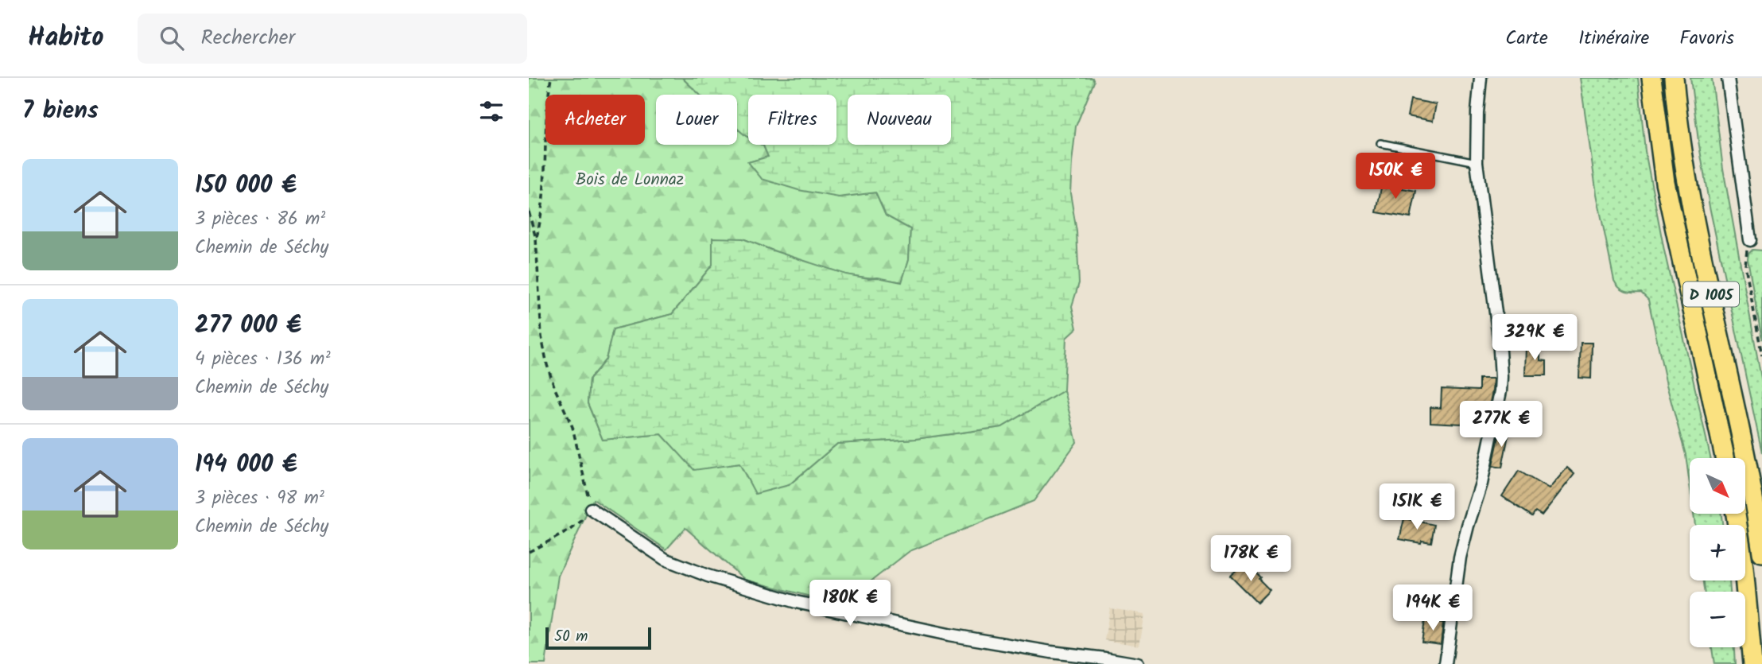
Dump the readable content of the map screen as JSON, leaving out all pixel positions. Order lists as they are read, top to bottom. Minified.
{"streets":{"highway":["D 1005"]},"parks":["Bois de Lonnaz"],"scale_bar":"50 m","north":"bottom right","page":{"header":"Habito","search":"Rechercher","nav":["Carte","Itinéraire","Favoris"],"heading":"7 biens","chip":["Acheter","Louer","Filtres","Nouveau"],"list":[{"name":"150 000 €","note":"3 pièces · 86 m² · Chemin de Séchy"},{"name":"277 000 €","note":"4 pièces · 136 m² · Chemin de Séchy"},{"name":"194 000 €","note":"3 pièces · 98 m² · Chemin de Séchy"}],"price":["150K €","329K €","277K €","151K €","178K €","180K €","194K €"],"map_buttons":["+","−"],"scale":"50 m"}}
